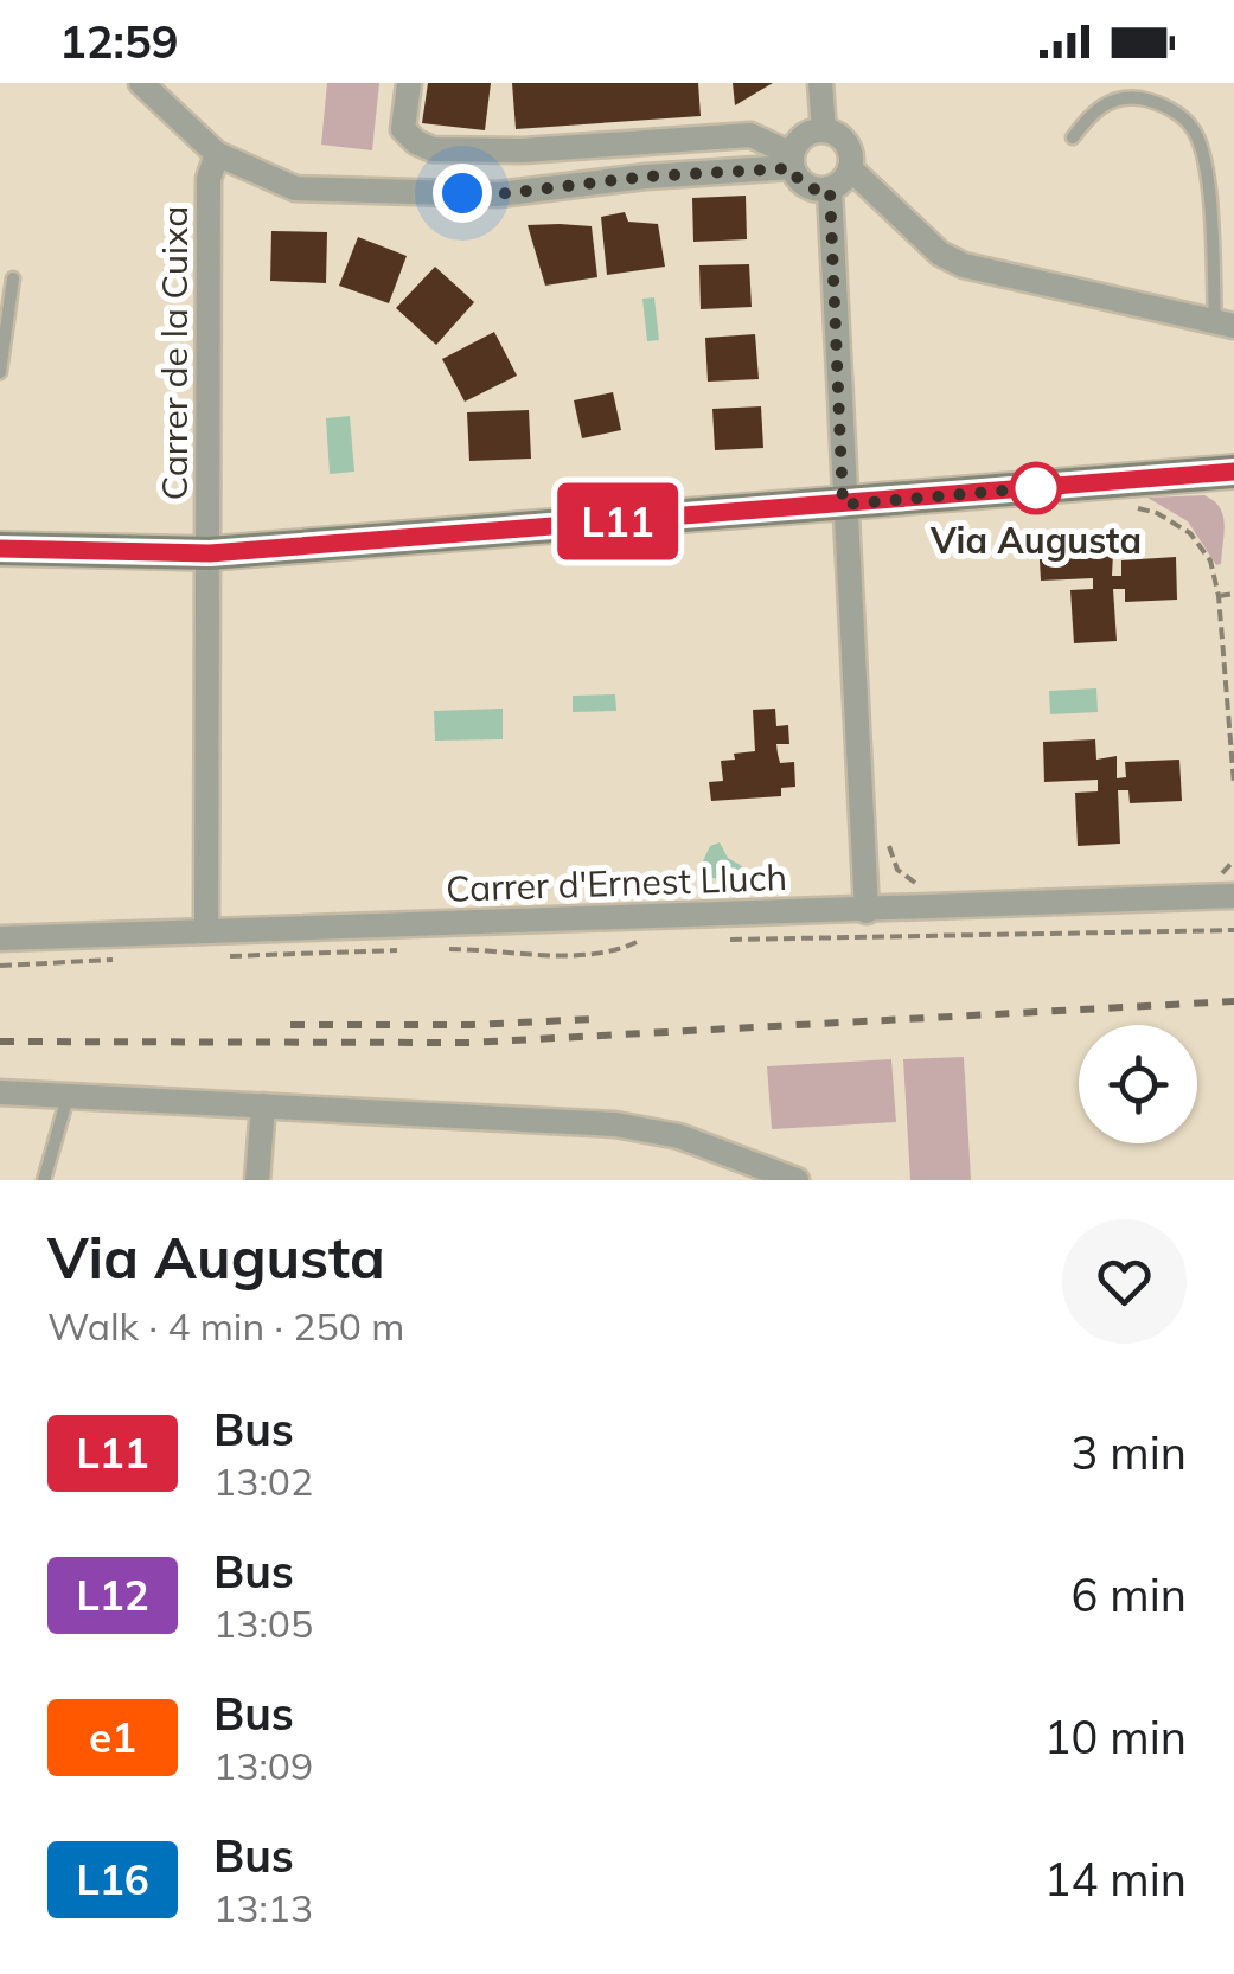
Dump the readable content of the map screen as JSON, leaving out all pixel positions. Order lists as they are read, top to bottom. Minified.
{"streets":{"street":["Carrer de la Cuixa","Carrer d'Ernest Lluch"]},"crossings":[["Carrer de la Cuixa","Carrer d'Ernest Lluch"]],"places":["Via Augusta"],"lines":["bus line L11"],"page":{"status":"12:59","on_map":"L11","heading":["Via Augusta","Walk · 4 min · 250 m"],"list":[{"mark":"L11","name":"Bus","note":"13:02","value":"3 min"},{"mark":"L12","name":"Bus","note":"13:05","value":"6 min"},{"mark":"e1","name":"Bus","note":"13:09","value":"10 min"},{"mark":"L16","name":"Bus","note":"13:13","value":"14 min"}]}}
